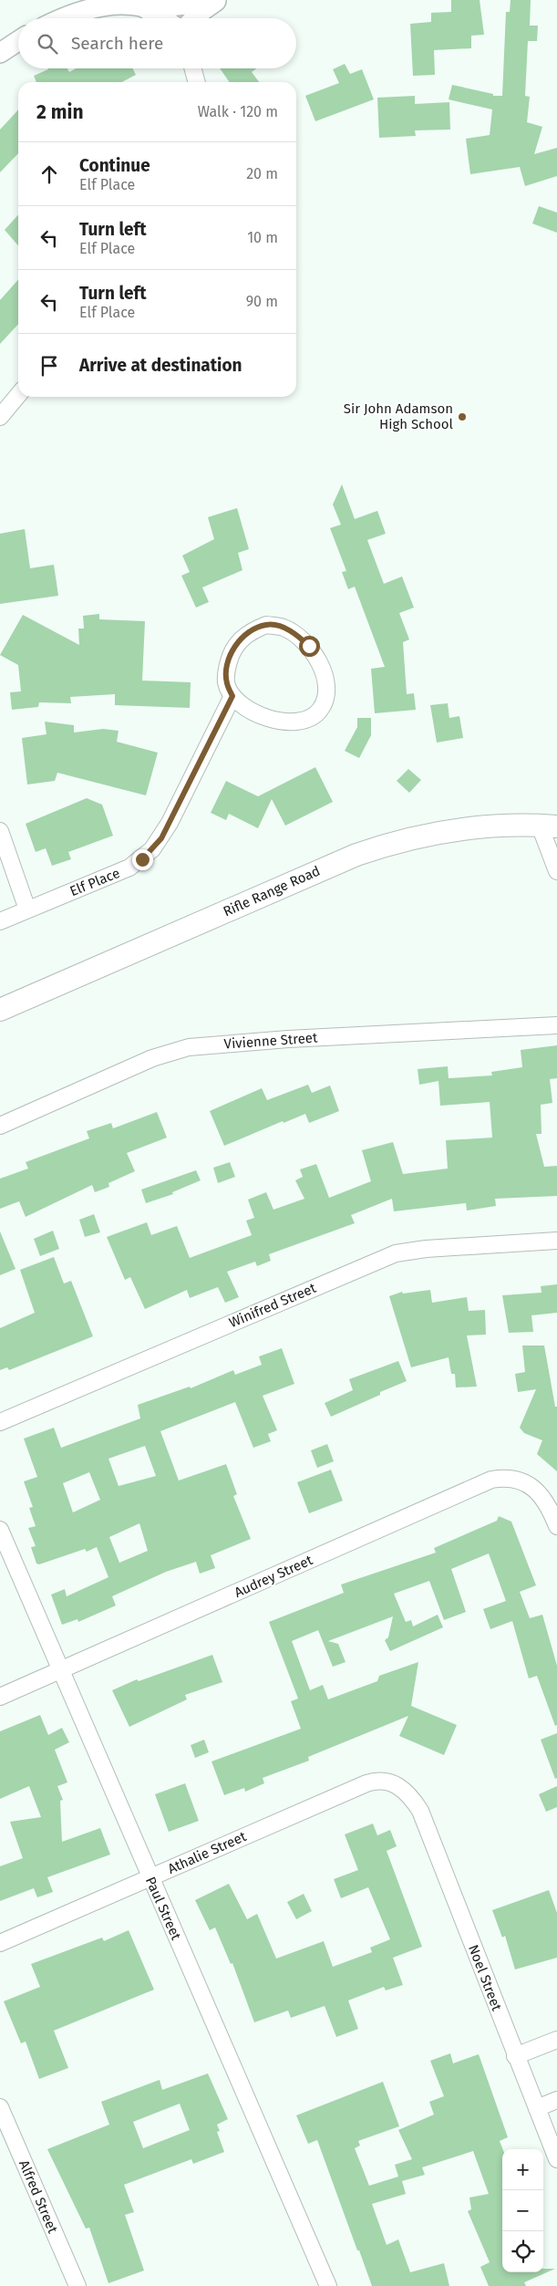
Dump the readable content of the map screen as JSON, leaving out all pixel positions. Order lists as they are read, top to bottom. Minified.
{"streets":{"main road":["Rifle Range Road"],"street":["Elf Place","Vivienne Street","Winifred Street","Audrey Street","Athalie Street","Paul Street","Noel Street","Alfred Street"]},"crossings":[["Audrey Street","Paul Street"],["Athalie Street","Paul Street"],["Athalie Street","Noel Street"]],"places":["Sir John Adamson High School"],"page":{"search":"Search here","heading":["2 min","Walk · 120 m"],"list":[["Continue","Elf Place","20 m"],["Turn left","Elf Place","10 m"],["Turn left","Elf Place","90 m"],"Arrive at destination"],"map_buttons":["+","−"]}}
